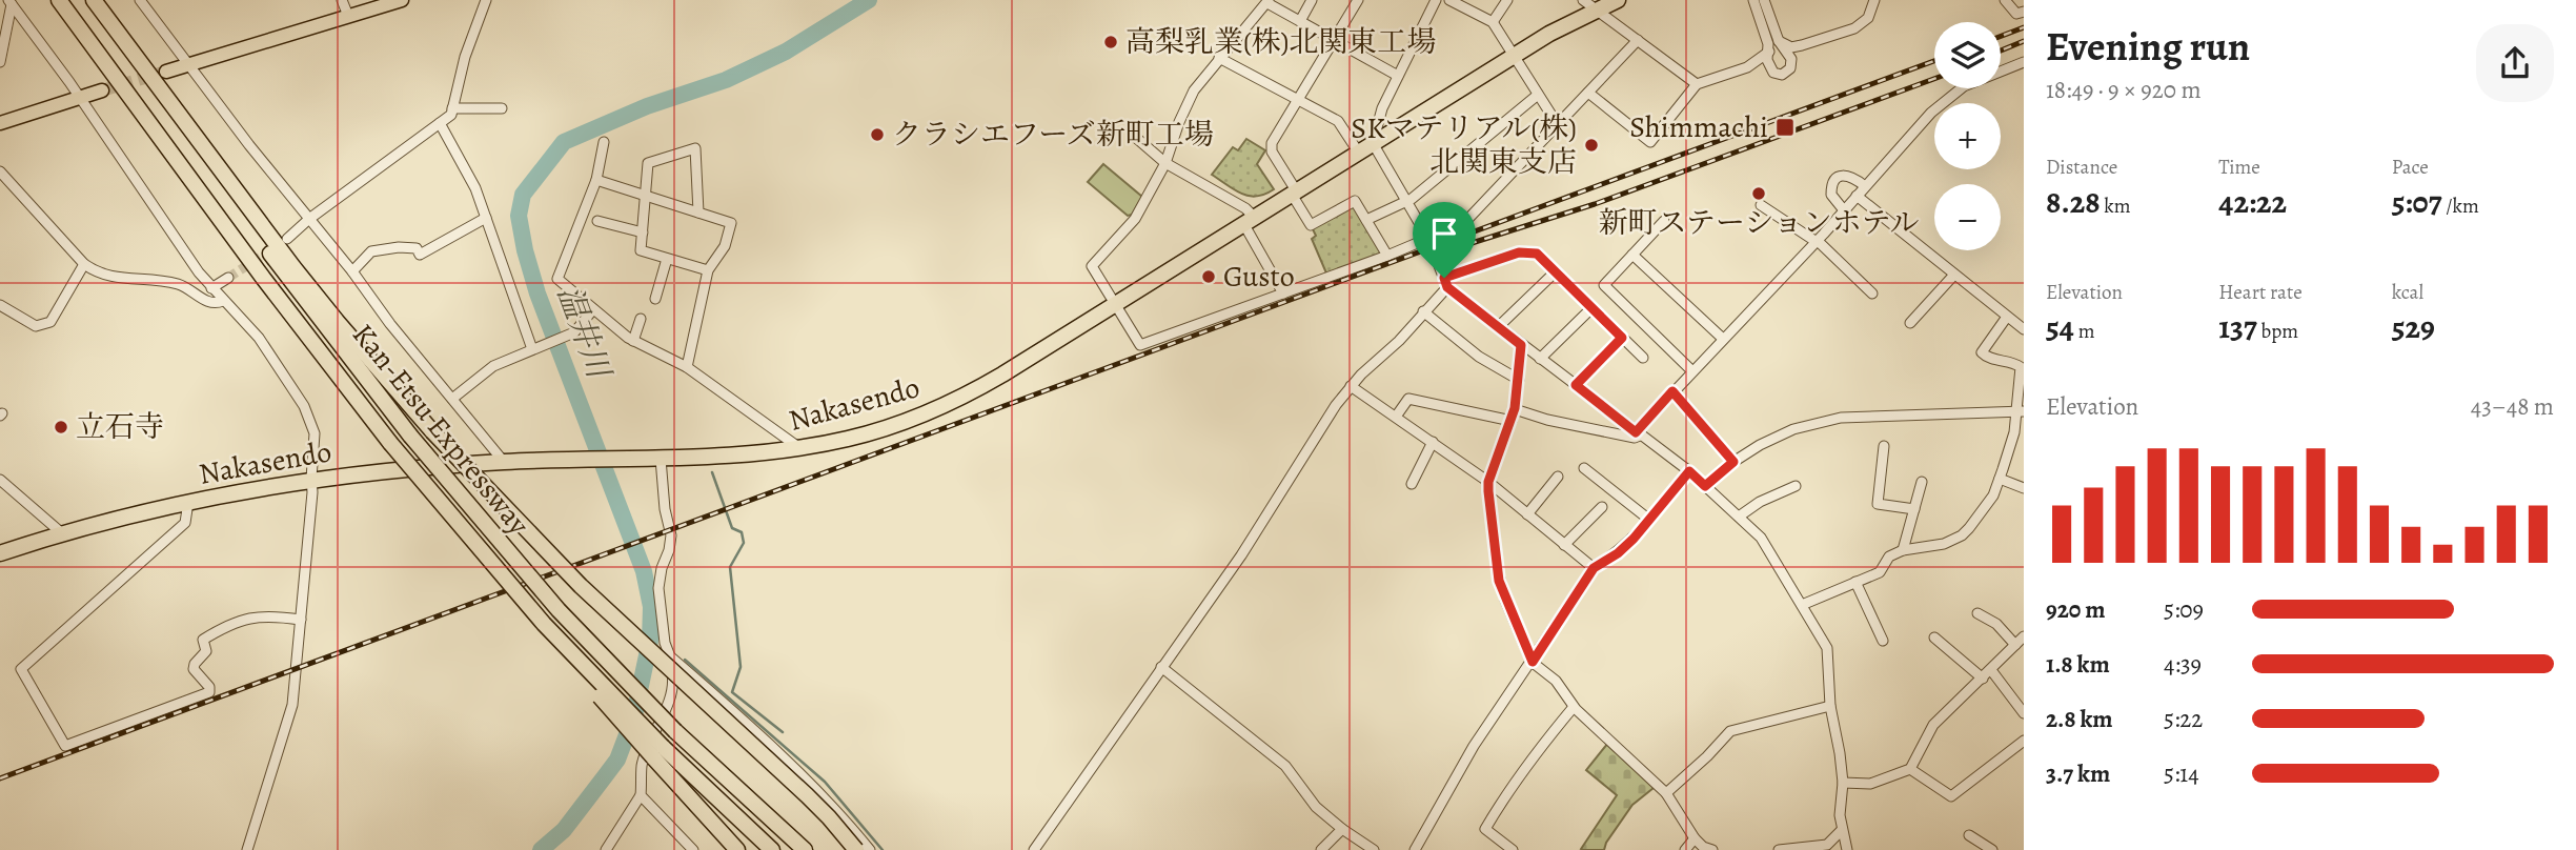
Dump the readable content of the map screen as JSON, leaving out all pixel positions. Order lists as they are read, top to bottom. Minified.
{"streets":{"highway":["Nakasendo","Kan-Etsu Expressway"]},"water":["温井川"],"places":{"other":["高梨乳業(株)北関東工場","クラシエフーズ新町工場","SKマテリアル(株) 北関東支店","新町ステーションホテル","Gusto","立石寺"],"transit":["Shimmachi"]},"page":{"heading":["Evening run","18:49 · 9 × 920 m"],"map_buttons":["+","−"],"stats":[["Distance","8.28 km"],["Time","42:22"],["Pace","5:07 /km"],["Elevation","54 m"],["Heart rate","137 bpm"],["kcal","529"]],"chart":["Elevation","43–48 m"],"list":[{"name":"920 m","note":"5:09"},{"name":"1.8 km","note":"4:39"},{"name":"2.8 km","note":"5:22"},{"name":"3.7 km","note":"5:14"}]}}
